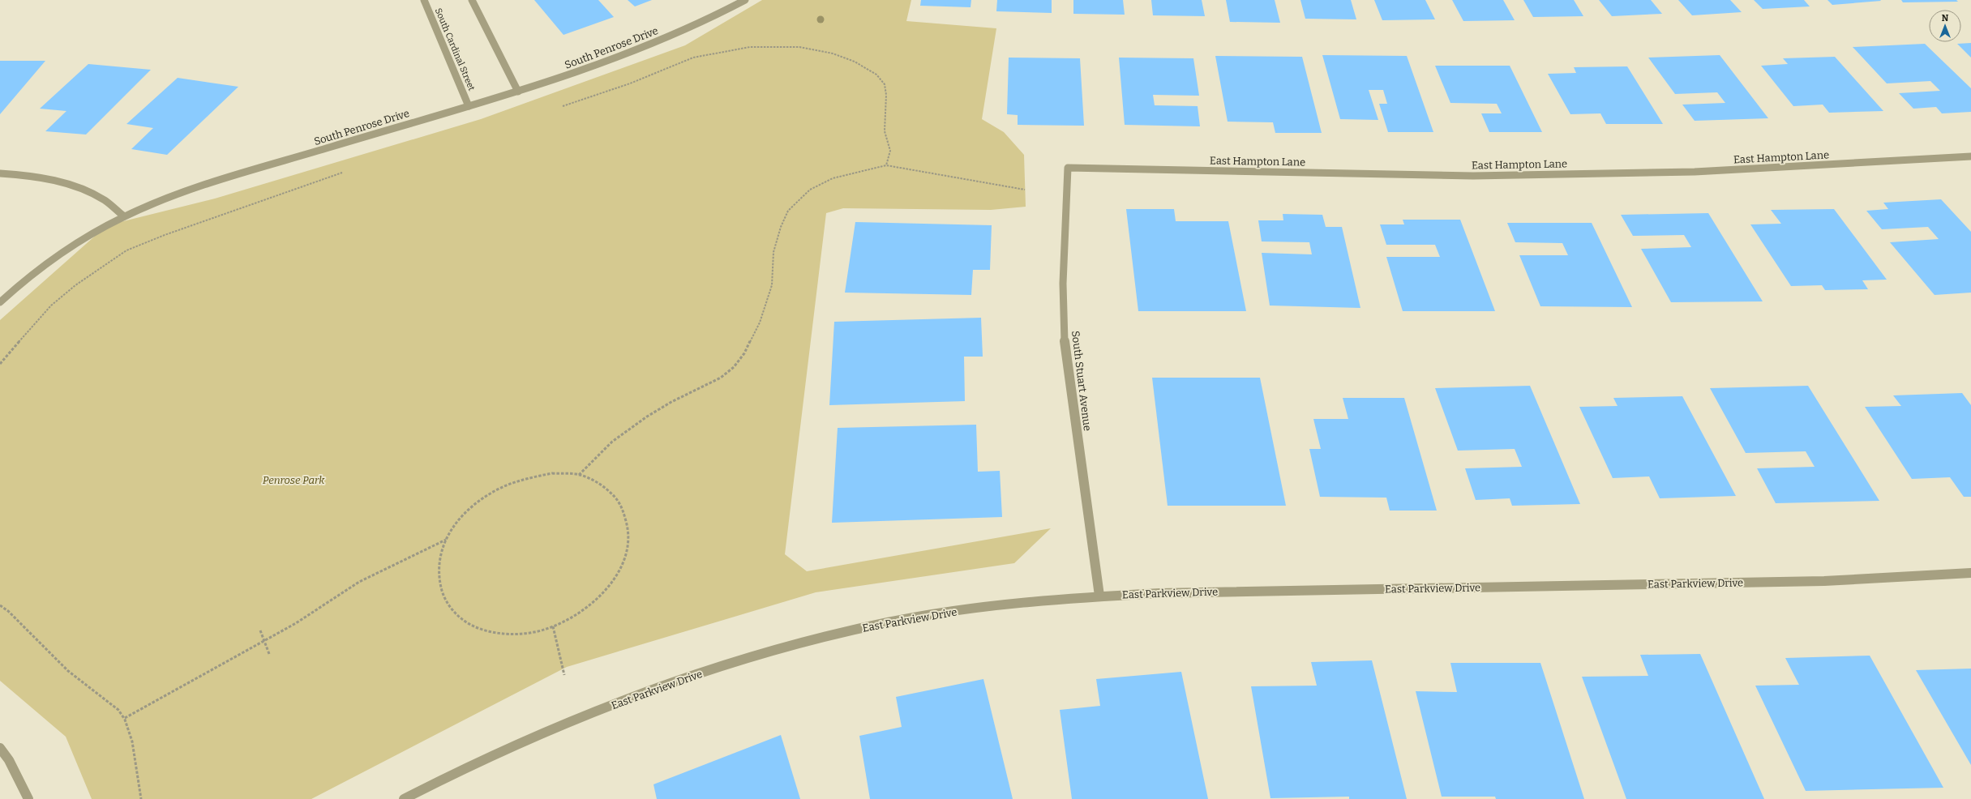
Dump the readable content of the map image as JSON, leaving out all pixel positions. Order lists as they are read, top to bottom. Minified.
{"streets":{"street":["South Penrose Drive","South Cardinal Street","East Hampton Lane","South Stuart Avenue","East Parkview Drive"]},"crossings":[["South Penrose Drive","South Cardinal Street"],["East Hampton Lane","South Stuart Avenue"],["South Stuart Avenue","East Parkview Drive"]],"parks":["Penrose Park"],"north":"top"}
